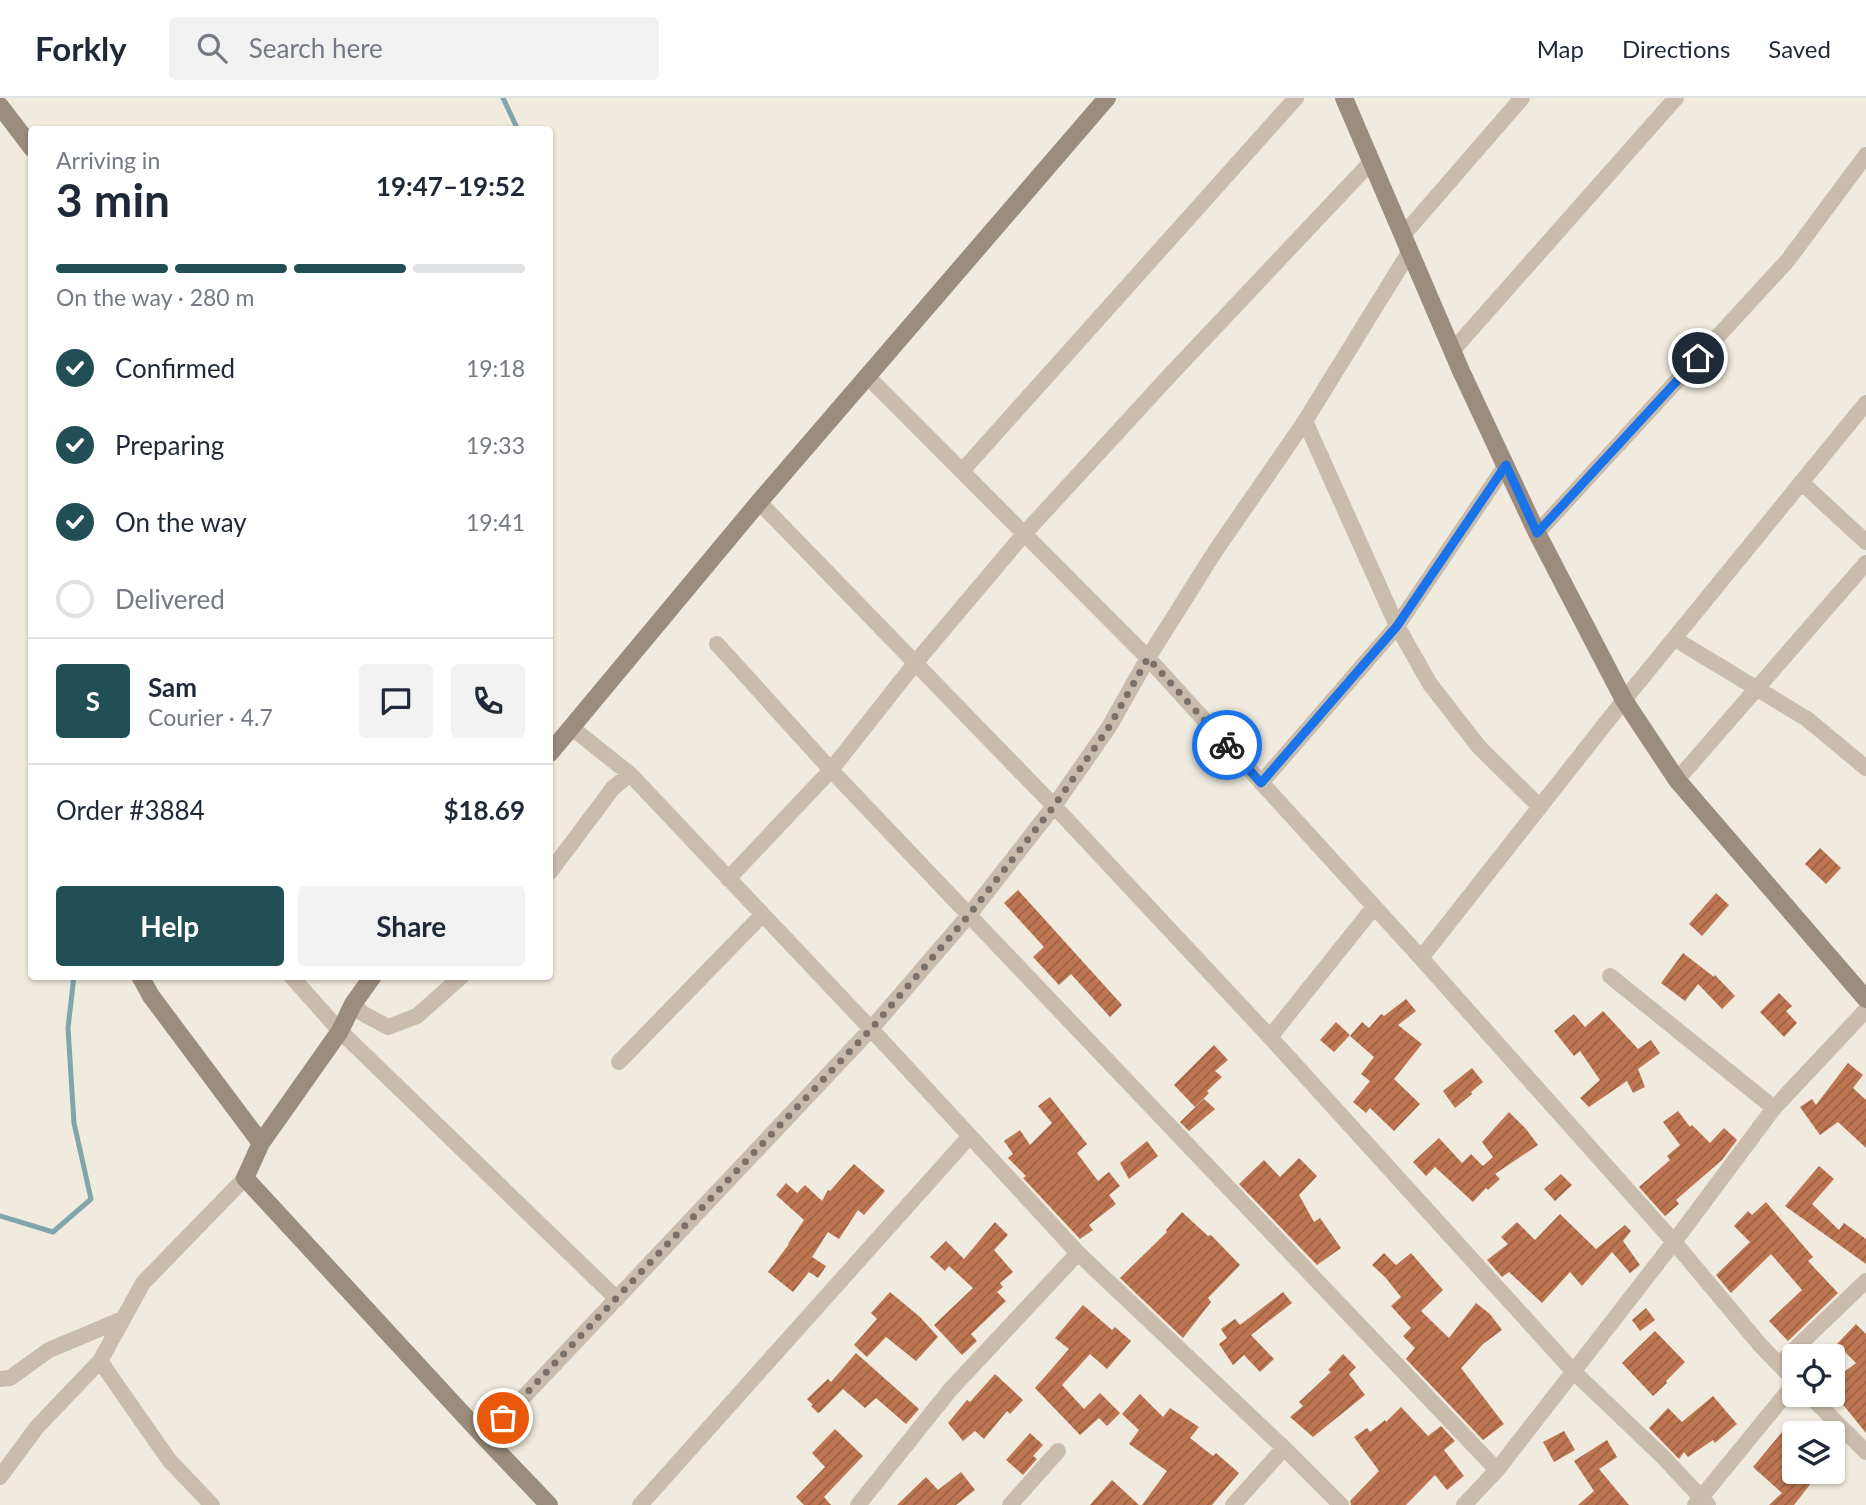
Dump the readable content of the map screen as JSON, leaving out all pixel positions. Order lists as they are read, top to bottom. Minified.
{"page":{"header":"Forkly","search":"Search here","nav":["Map","Directions","Saved"],"heading":["3 min","Arriving in","19:47–19:52"],"panel":["Sam","Courier · 4.7","Order #3884","$18.69"],"bar":"On the way · 280 m","list":[["Confirmed","19:18"],["Preparing","19:33"],["On the way","19:41"],"Delivered"],"round":"S","buttons":["Help","Share"]}}
